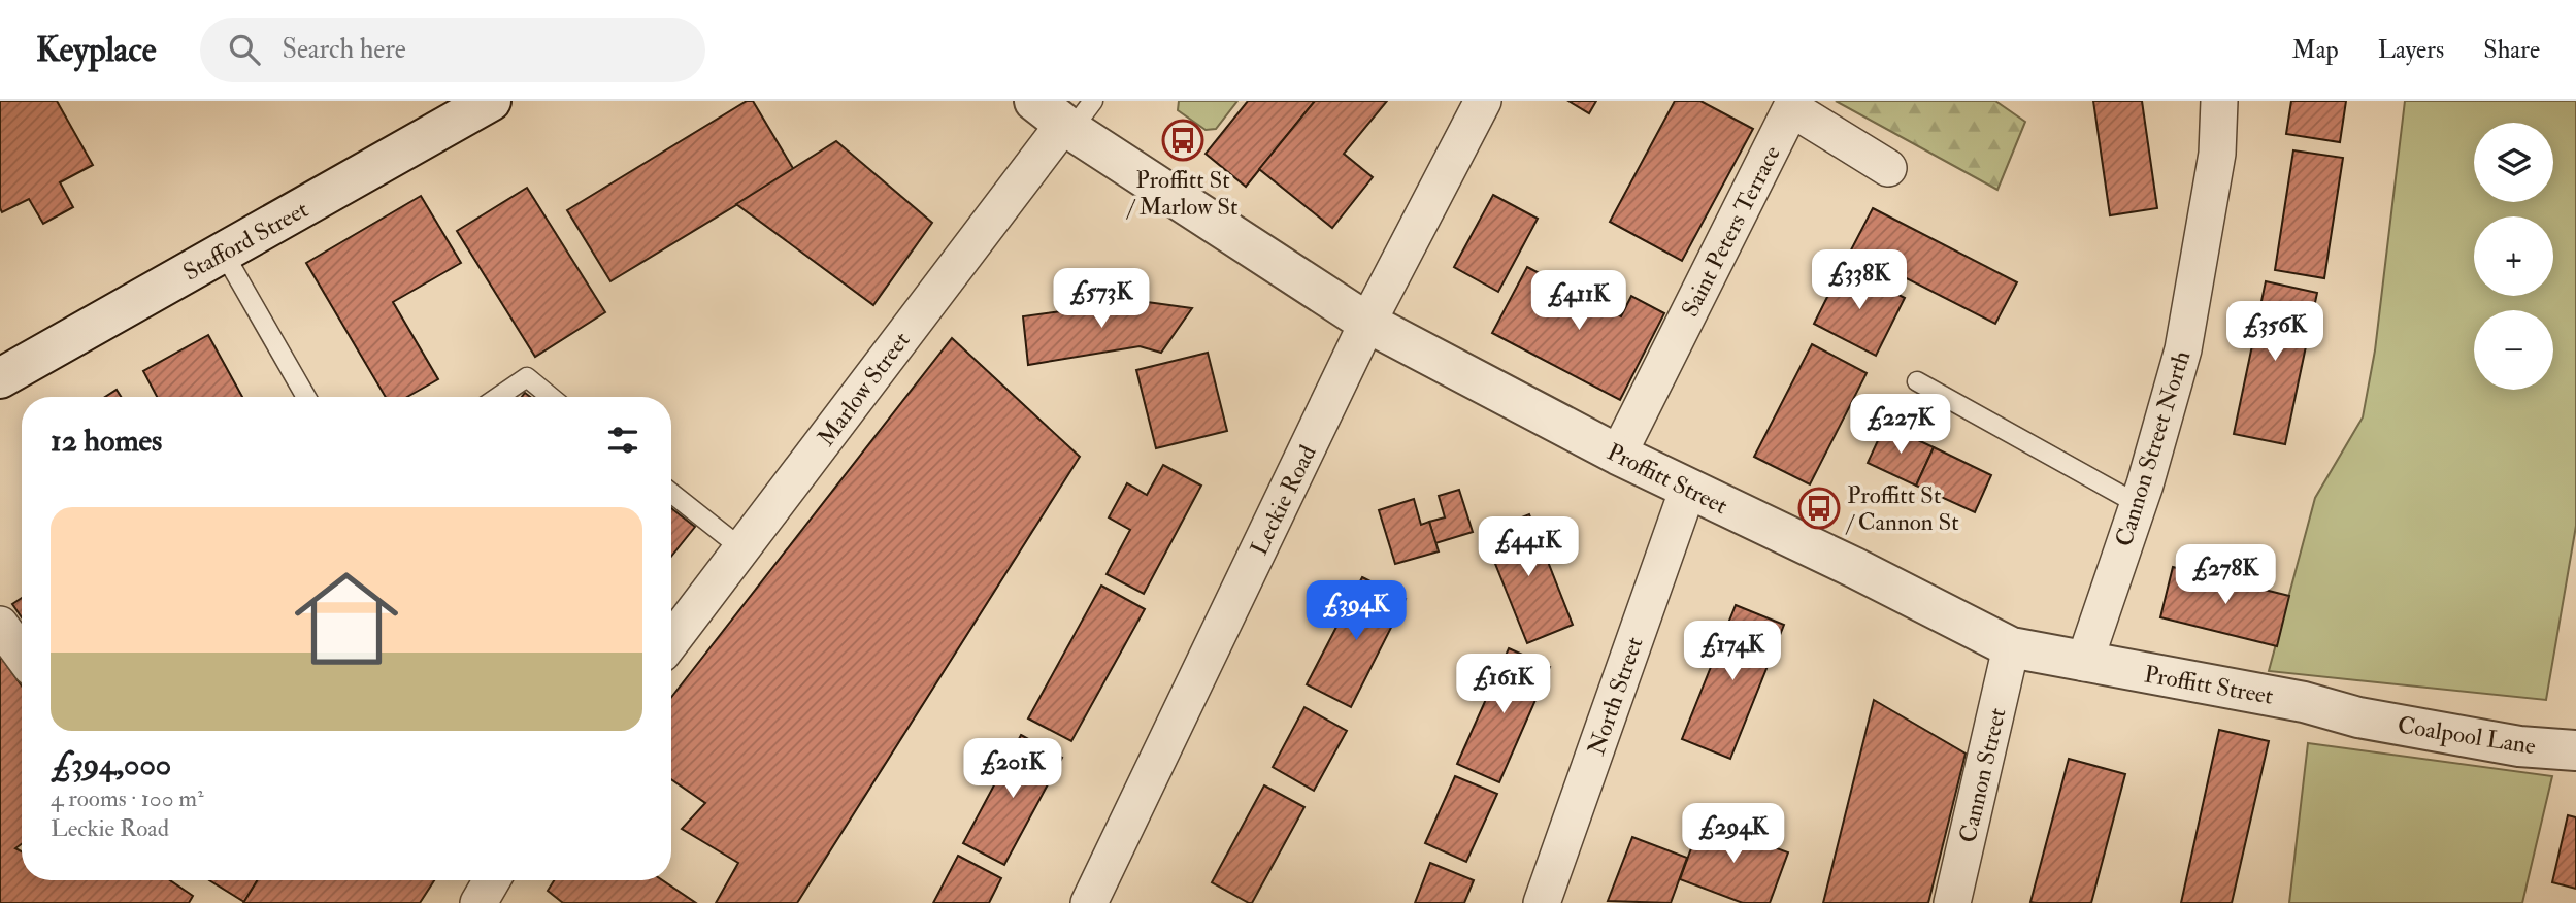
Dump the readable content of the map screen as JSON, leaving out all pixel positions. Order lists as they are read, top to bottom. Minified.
{"streets":{"street":["Saint Peters Terrace","Stafford Street","Marlow Street","Cannon Street North","Proffitt Street","Leckie Road","North Street","Coalpool Lane","Cannon Street"]},"crossings":[["Saint Peters Terrace","Proffitt Street"],["Marlow Street","Proffitt Street"],["Cannon Street North","Proffitt Street"],["Proffitt Street","Leckie Road"],["Proffitt Street","North Street"],["Proffitt Street","Coalpool Lane"],["Proffitt Street","Cannon Street"]],"places":{"bus stop":["Proffitt St / Marlow St","Proffitt St / Cannon St"]},"page":{"header":"Keyplace","search":"Search here","nav":["Map","Layers","Share"],"map_buttons":["+","−"],"price":["£338K","£573K","£411K","£356K","£227K","£441K","£278K","£394K","£174K","£161K","£201K","£294K"],"heading":"12 homes","list":[{"name":"£394,000","note":"4 rooms · 100 m² · Leckie Road"}]}}
